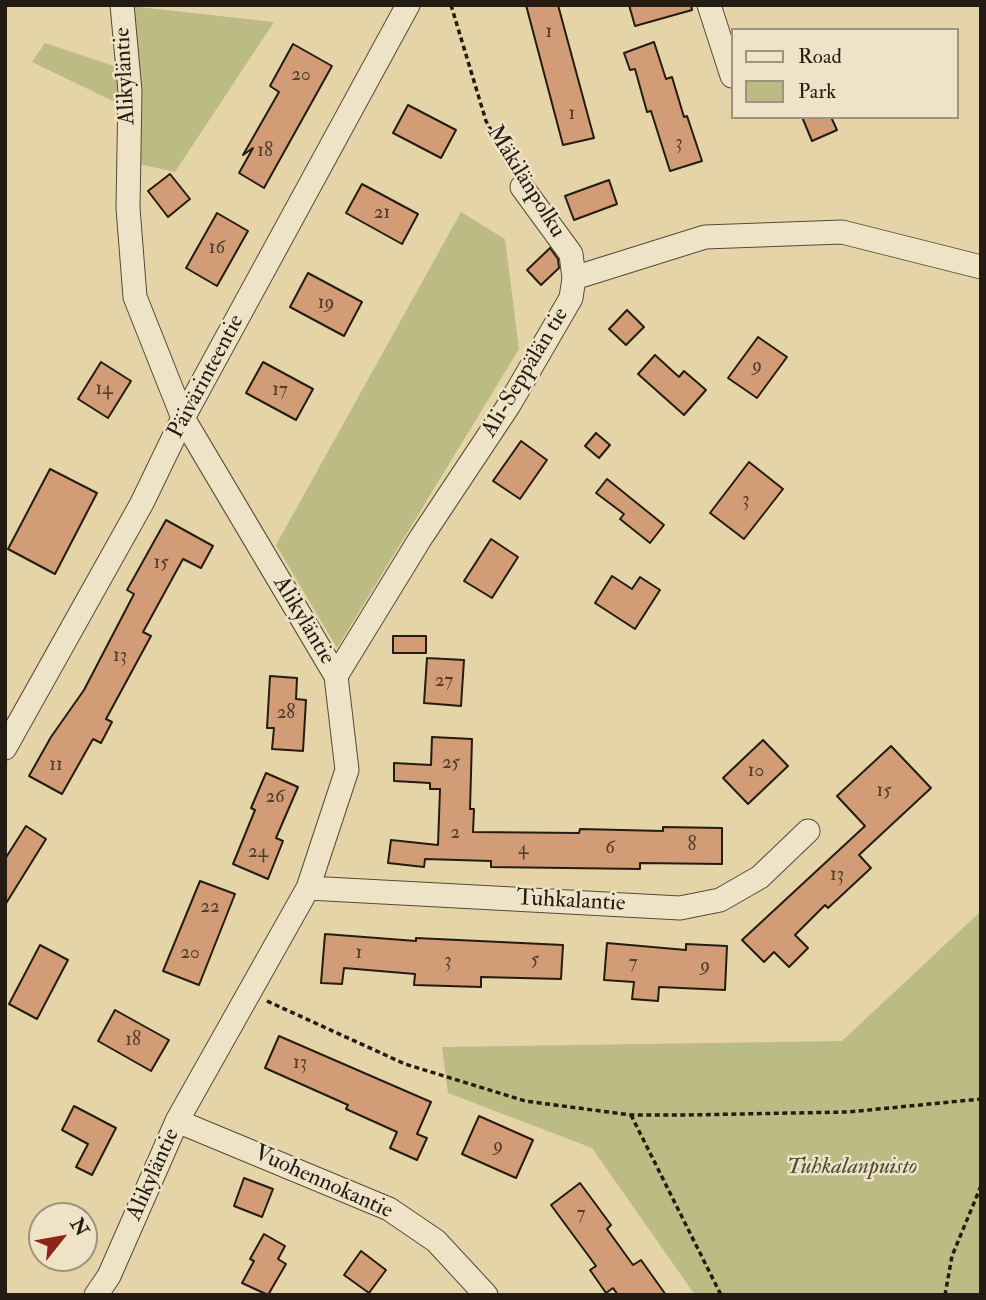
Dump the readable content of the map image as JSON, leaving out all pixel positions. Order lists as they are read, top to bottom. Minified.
{"streets":{"street":["Alikyläntie","Mäkilänpolku","Ali-Seppälän tie","Päivärinteentie","Tuhkalantie","Vuohennokantie"]},"crossings":[["Alikyläntie","Ali-Seppälän tie"],["Alikyläntie","Päivärinteentie"],["Alikyläntie","Tuhkalantie"],["Alikyläntie","Vuohennokantie"],["Mäkilänpolku","Ali-Seppälän tie"]],"parks":["Tuhkalanpuisto"],"house_numbers":["1","20","1","3","18","21","16","19","9","14","17","3","15","13","27","28","25","11","10","15","26","2","8","6","4","24","13","22","20","1","5","3","7","9","18","13","9","7"],"legend":["Road","Park"],"north":"top right"}
